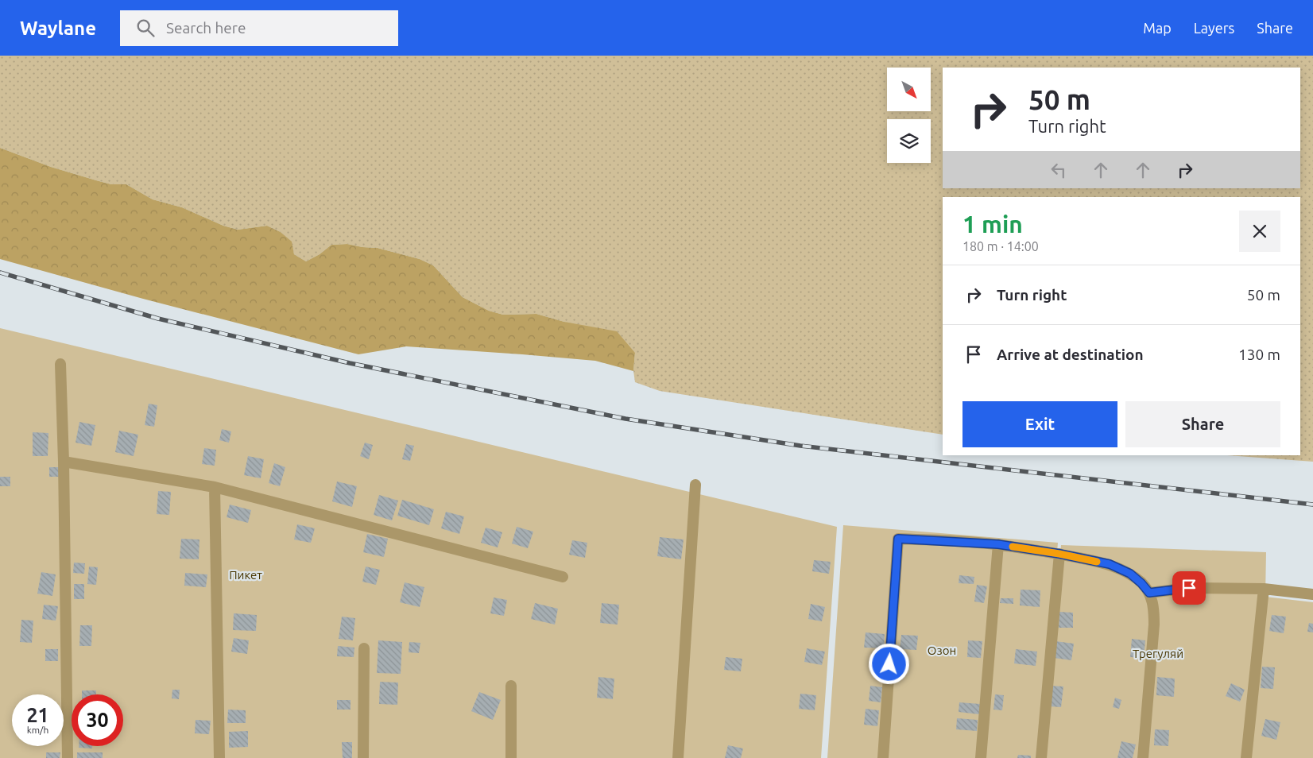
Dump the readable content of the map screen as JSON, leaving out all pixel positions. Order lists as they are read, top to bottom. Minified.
{"parks":["Пикет","Озон","Трегуляй"],"north":"bottom right","page":{"header":"Waylane","search":"Search here","nav":["Map","Layers","Share"],"turn":["50 m","Turn right"],"heading":["1 min","180 m · 14:00"],"list":[{"name":"Turn right","value":"50 m"},{"name":"Arrive at destination","value":"130 m"}],"buttons":["Exit","Share"],"speed":"21 km/h","limit":"30"}}
